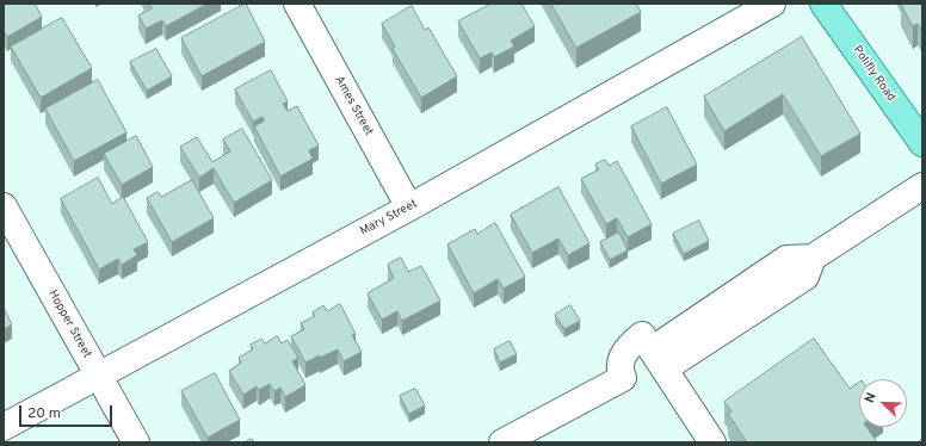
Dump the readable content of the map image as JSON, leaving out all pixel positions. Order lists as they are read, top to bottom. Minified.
{"streets":{"main road":["Polifly Road"],"street":["Ames Street","Mary Street","Hopper Street"]},"crossings":[["Ames Street","Mary Street"],["Mary Street","Hopper Street"]],"scale_bar":"20 m","north":"top left"}
